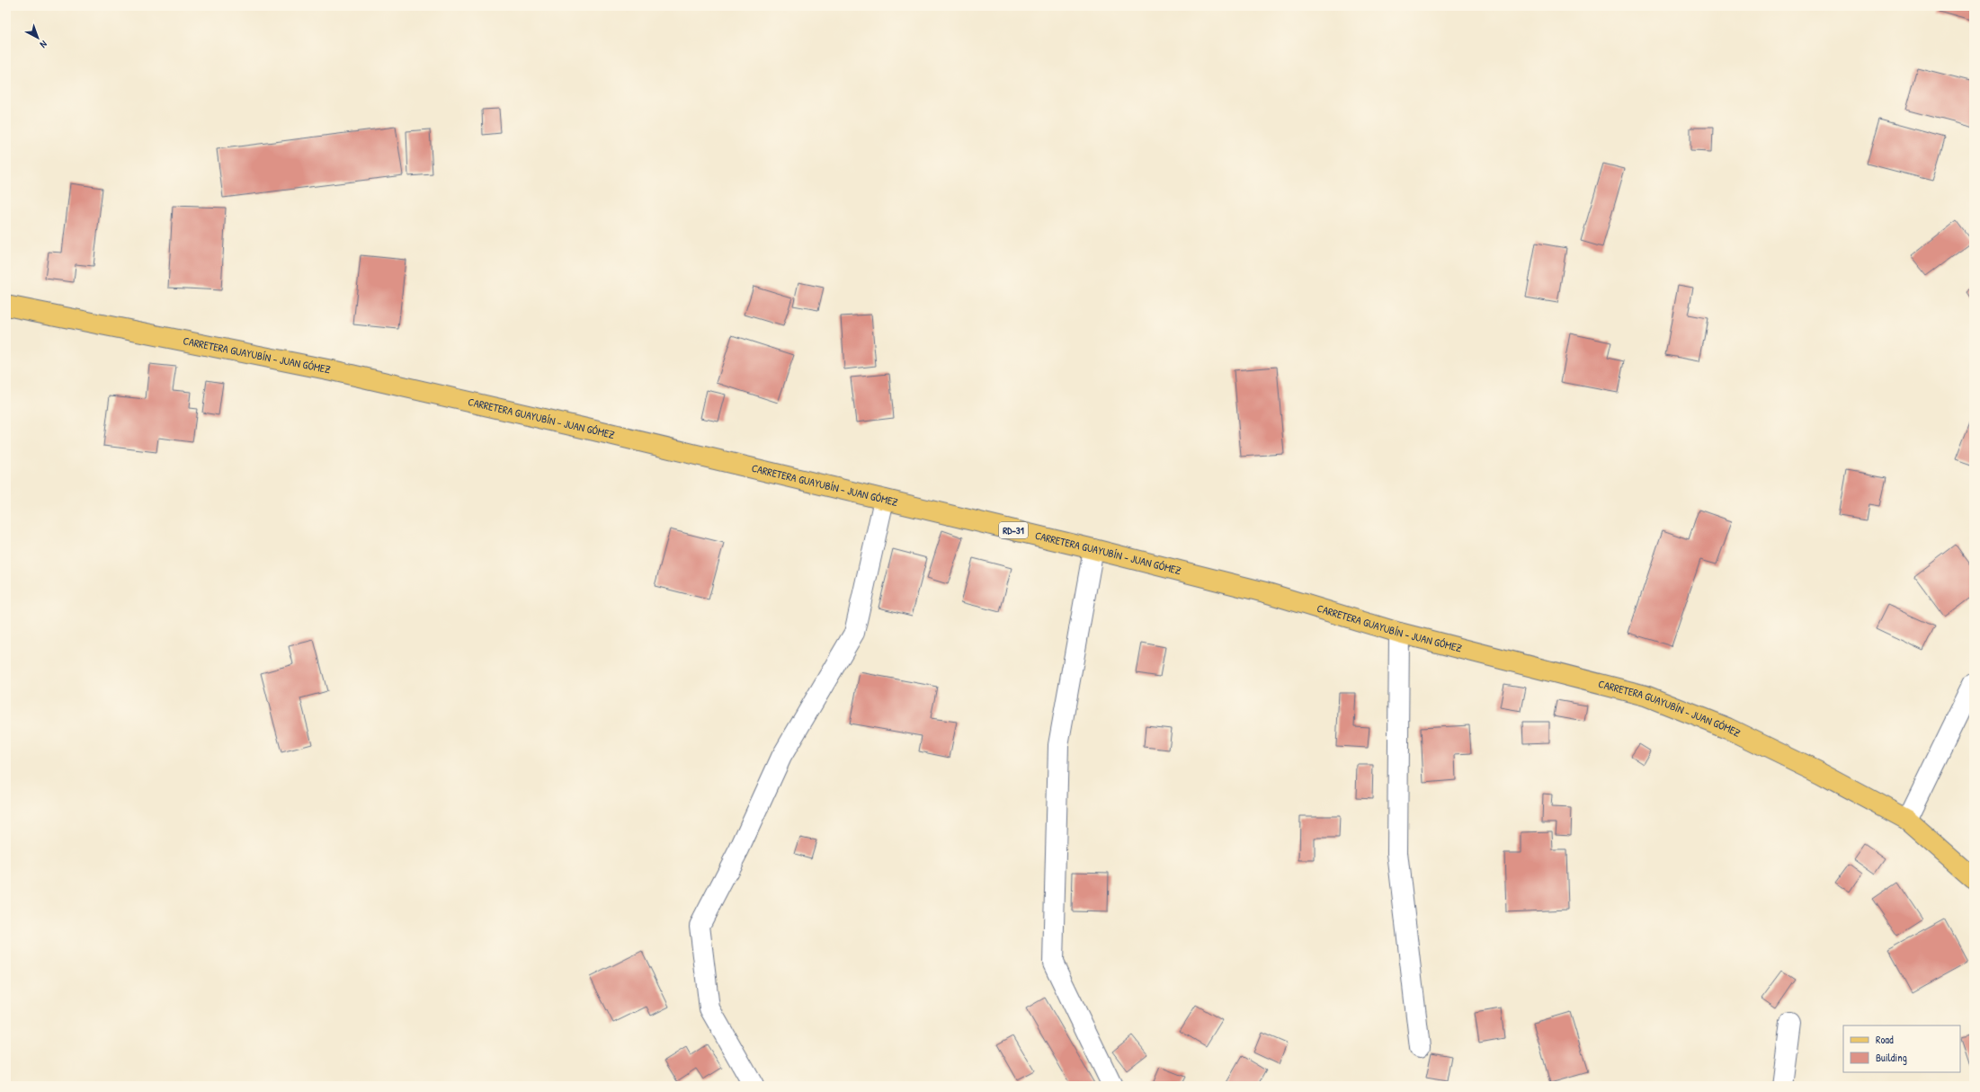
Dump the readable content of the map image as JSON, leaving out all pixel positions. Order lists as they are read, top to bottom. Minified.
{"streets":{"main road":["CARRETERA GUAYUBÍN - JUAN GÓMEZ","RD-31"]},"legend":["Road","Building"],"north":"bottom right"}
